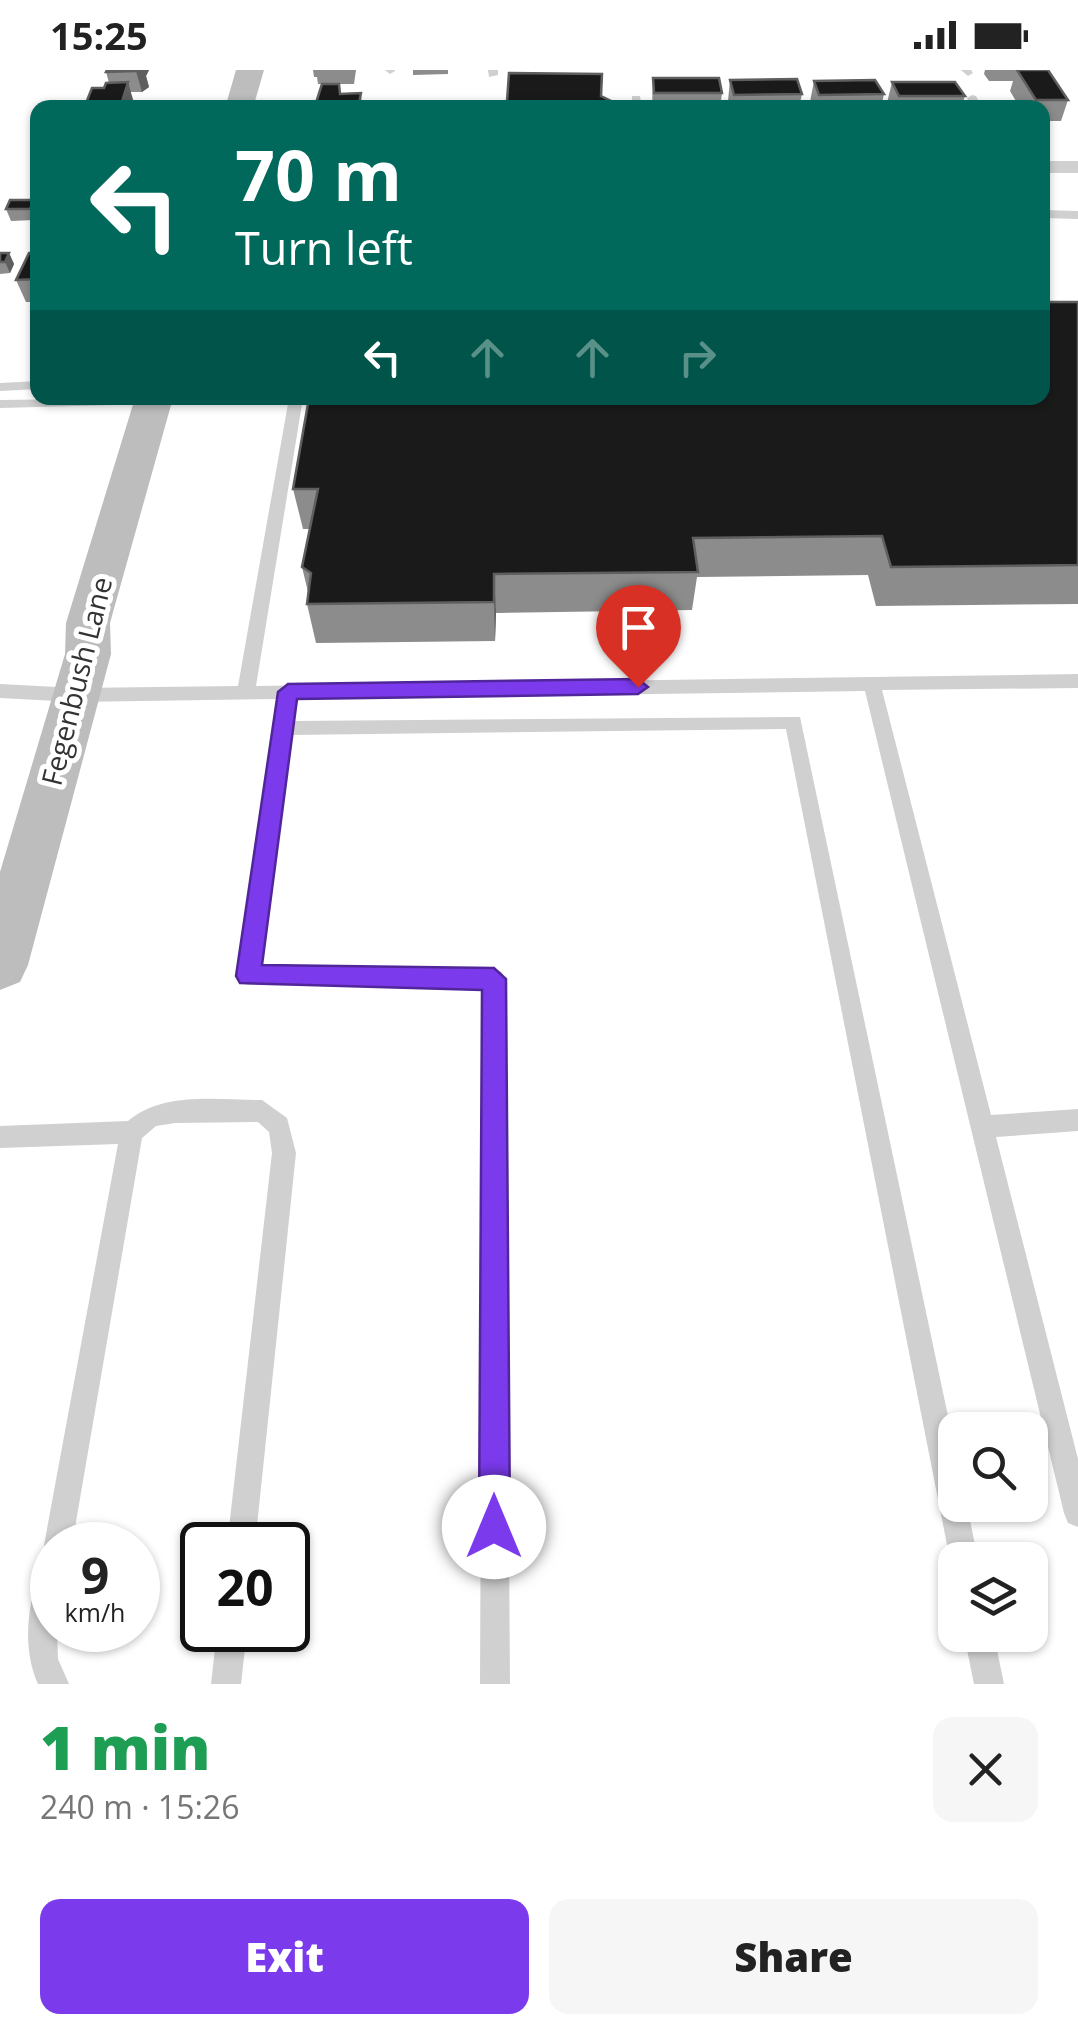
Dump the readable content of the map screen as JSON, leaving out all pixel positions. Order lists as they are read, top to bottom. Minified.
{"streets":{"main road":["Fegenbush Lane"]},"page":{"status":"15:25","turn":["70 m","Turn left"],"speed":"9 km/h","limit":"20","heading":["1 min","240 m · 15:26"],"buttons":["Exit","Share"]}}
